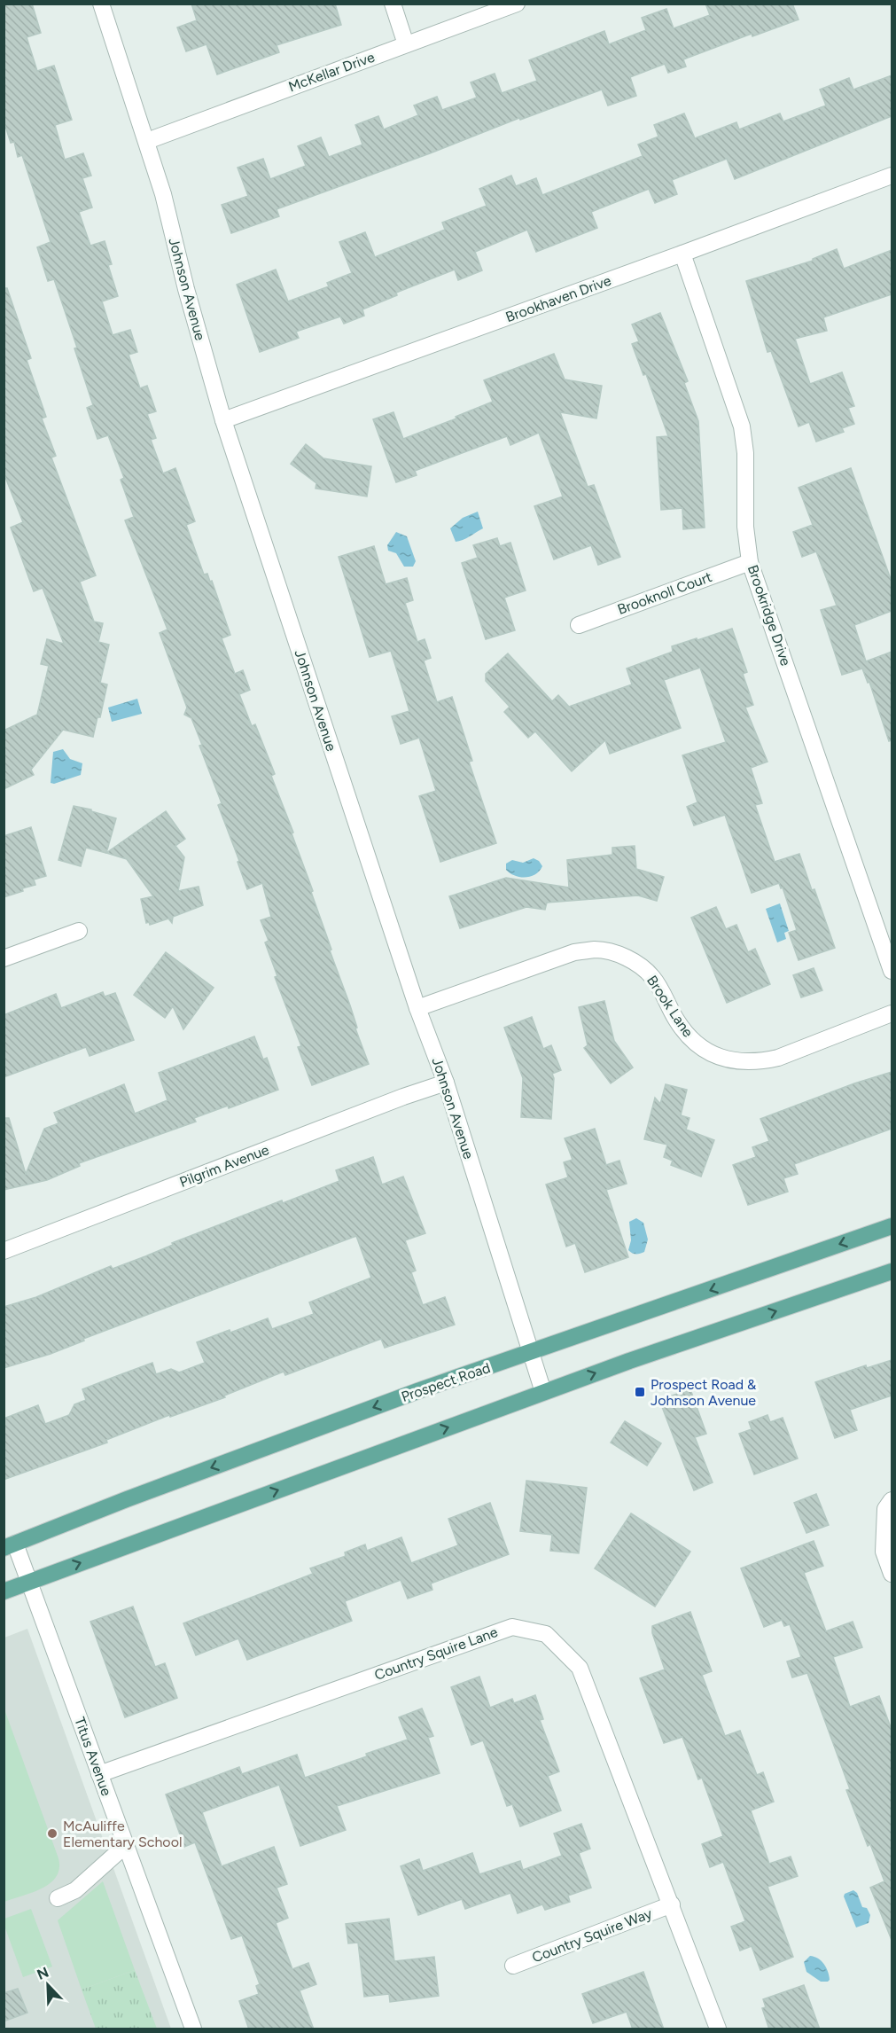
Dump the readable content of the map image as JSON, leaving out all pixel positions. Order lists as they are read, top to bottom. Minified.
{"streets":{"main road":["Prospect Road"],"street":["McKellar Drive","Johnson Avenue","Brookhaven Drive","Brooknoll Court","Brookridge Drive","Brook Lane","Pilgrim Avenue","Country Squire Lane","Titus Avenue","Country Squire Way"]},"crossings":[["McKellar Drive","Johnson Avenue"],["Johnson Avenue","Brookhaven Drive"],["Johnson Avenue","Brook Lane"],["Johnson Avenue","Pilgrim Avenue"],["Johnson Avenue","Prospect Road"],["Brookhaven Drive","Brookridge Drive"],["Brooknoll Court","Brookridge Drive"],["Prospect Road","Titus Avenue"],["Country Squire Lane","Titus Avenue"],["Country Squire Lane","Country Squire Way"]],"places":{"transit":["Prospect Road & Johnson Avenue"],"other":["McAuliffe Elementary School"]},"north":"top left"}
